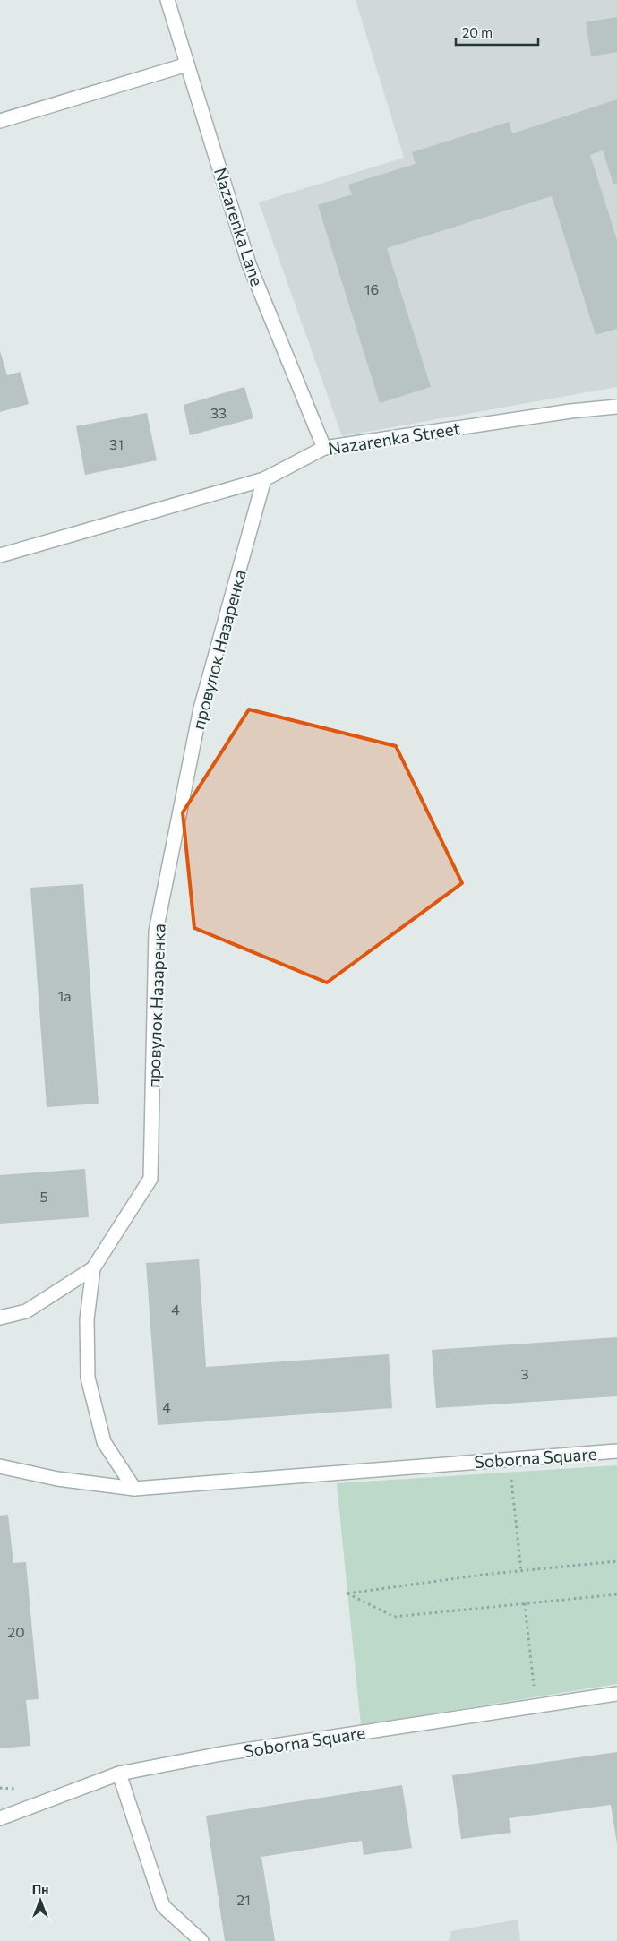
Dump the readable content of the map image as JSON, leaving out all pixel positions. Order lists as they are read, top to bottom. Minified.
{"streets":{"street":["Nazarenka Lane","Nazarenka Street","провулок Назаренка","Soborna Square"]},"crossings":[["Nazarenka Lane","Nazarenka Street"],["Nazarenka Street","провулок Назаренка"],["провулок Назаренка","Soborna Square"]],"house_numbers":["16","33","31","1а","5","4","3","4","20","21"],"scale_bar":"20 m","north":"top"}
